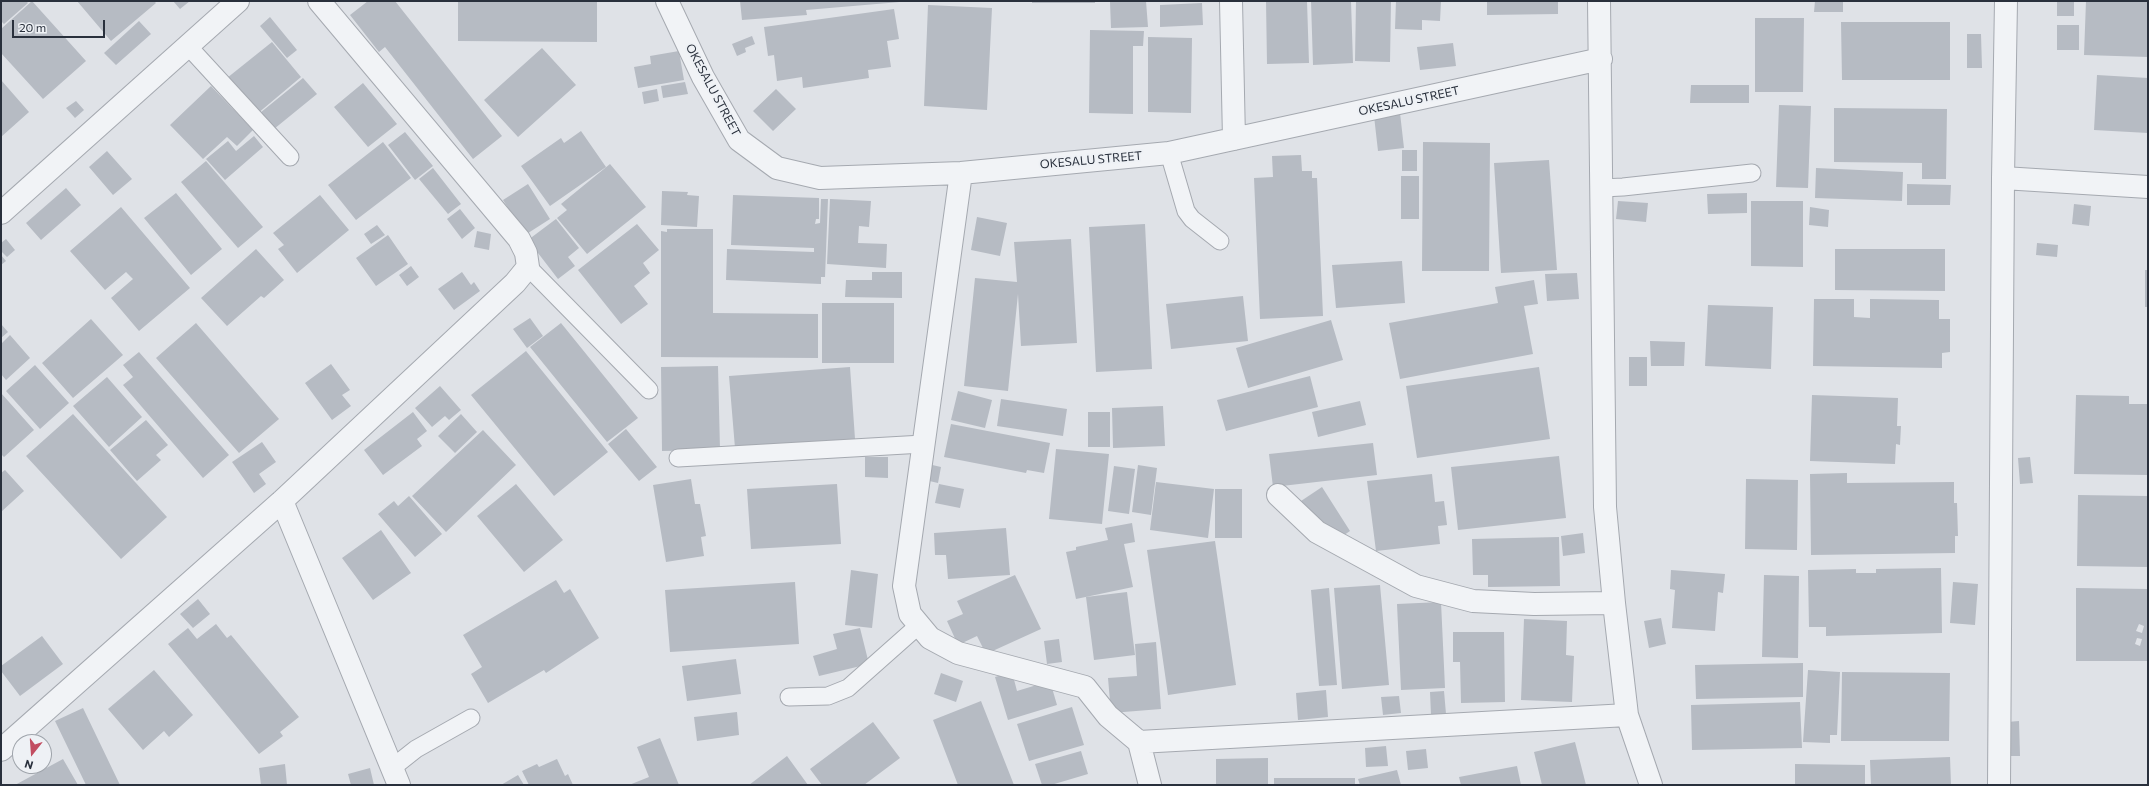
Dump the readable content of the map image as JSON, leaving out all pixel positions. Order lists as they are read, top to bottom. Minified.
{"streets":{"street":["OKESALU STREET"]},"scale_bar":"20 m","north":"bottom"}
